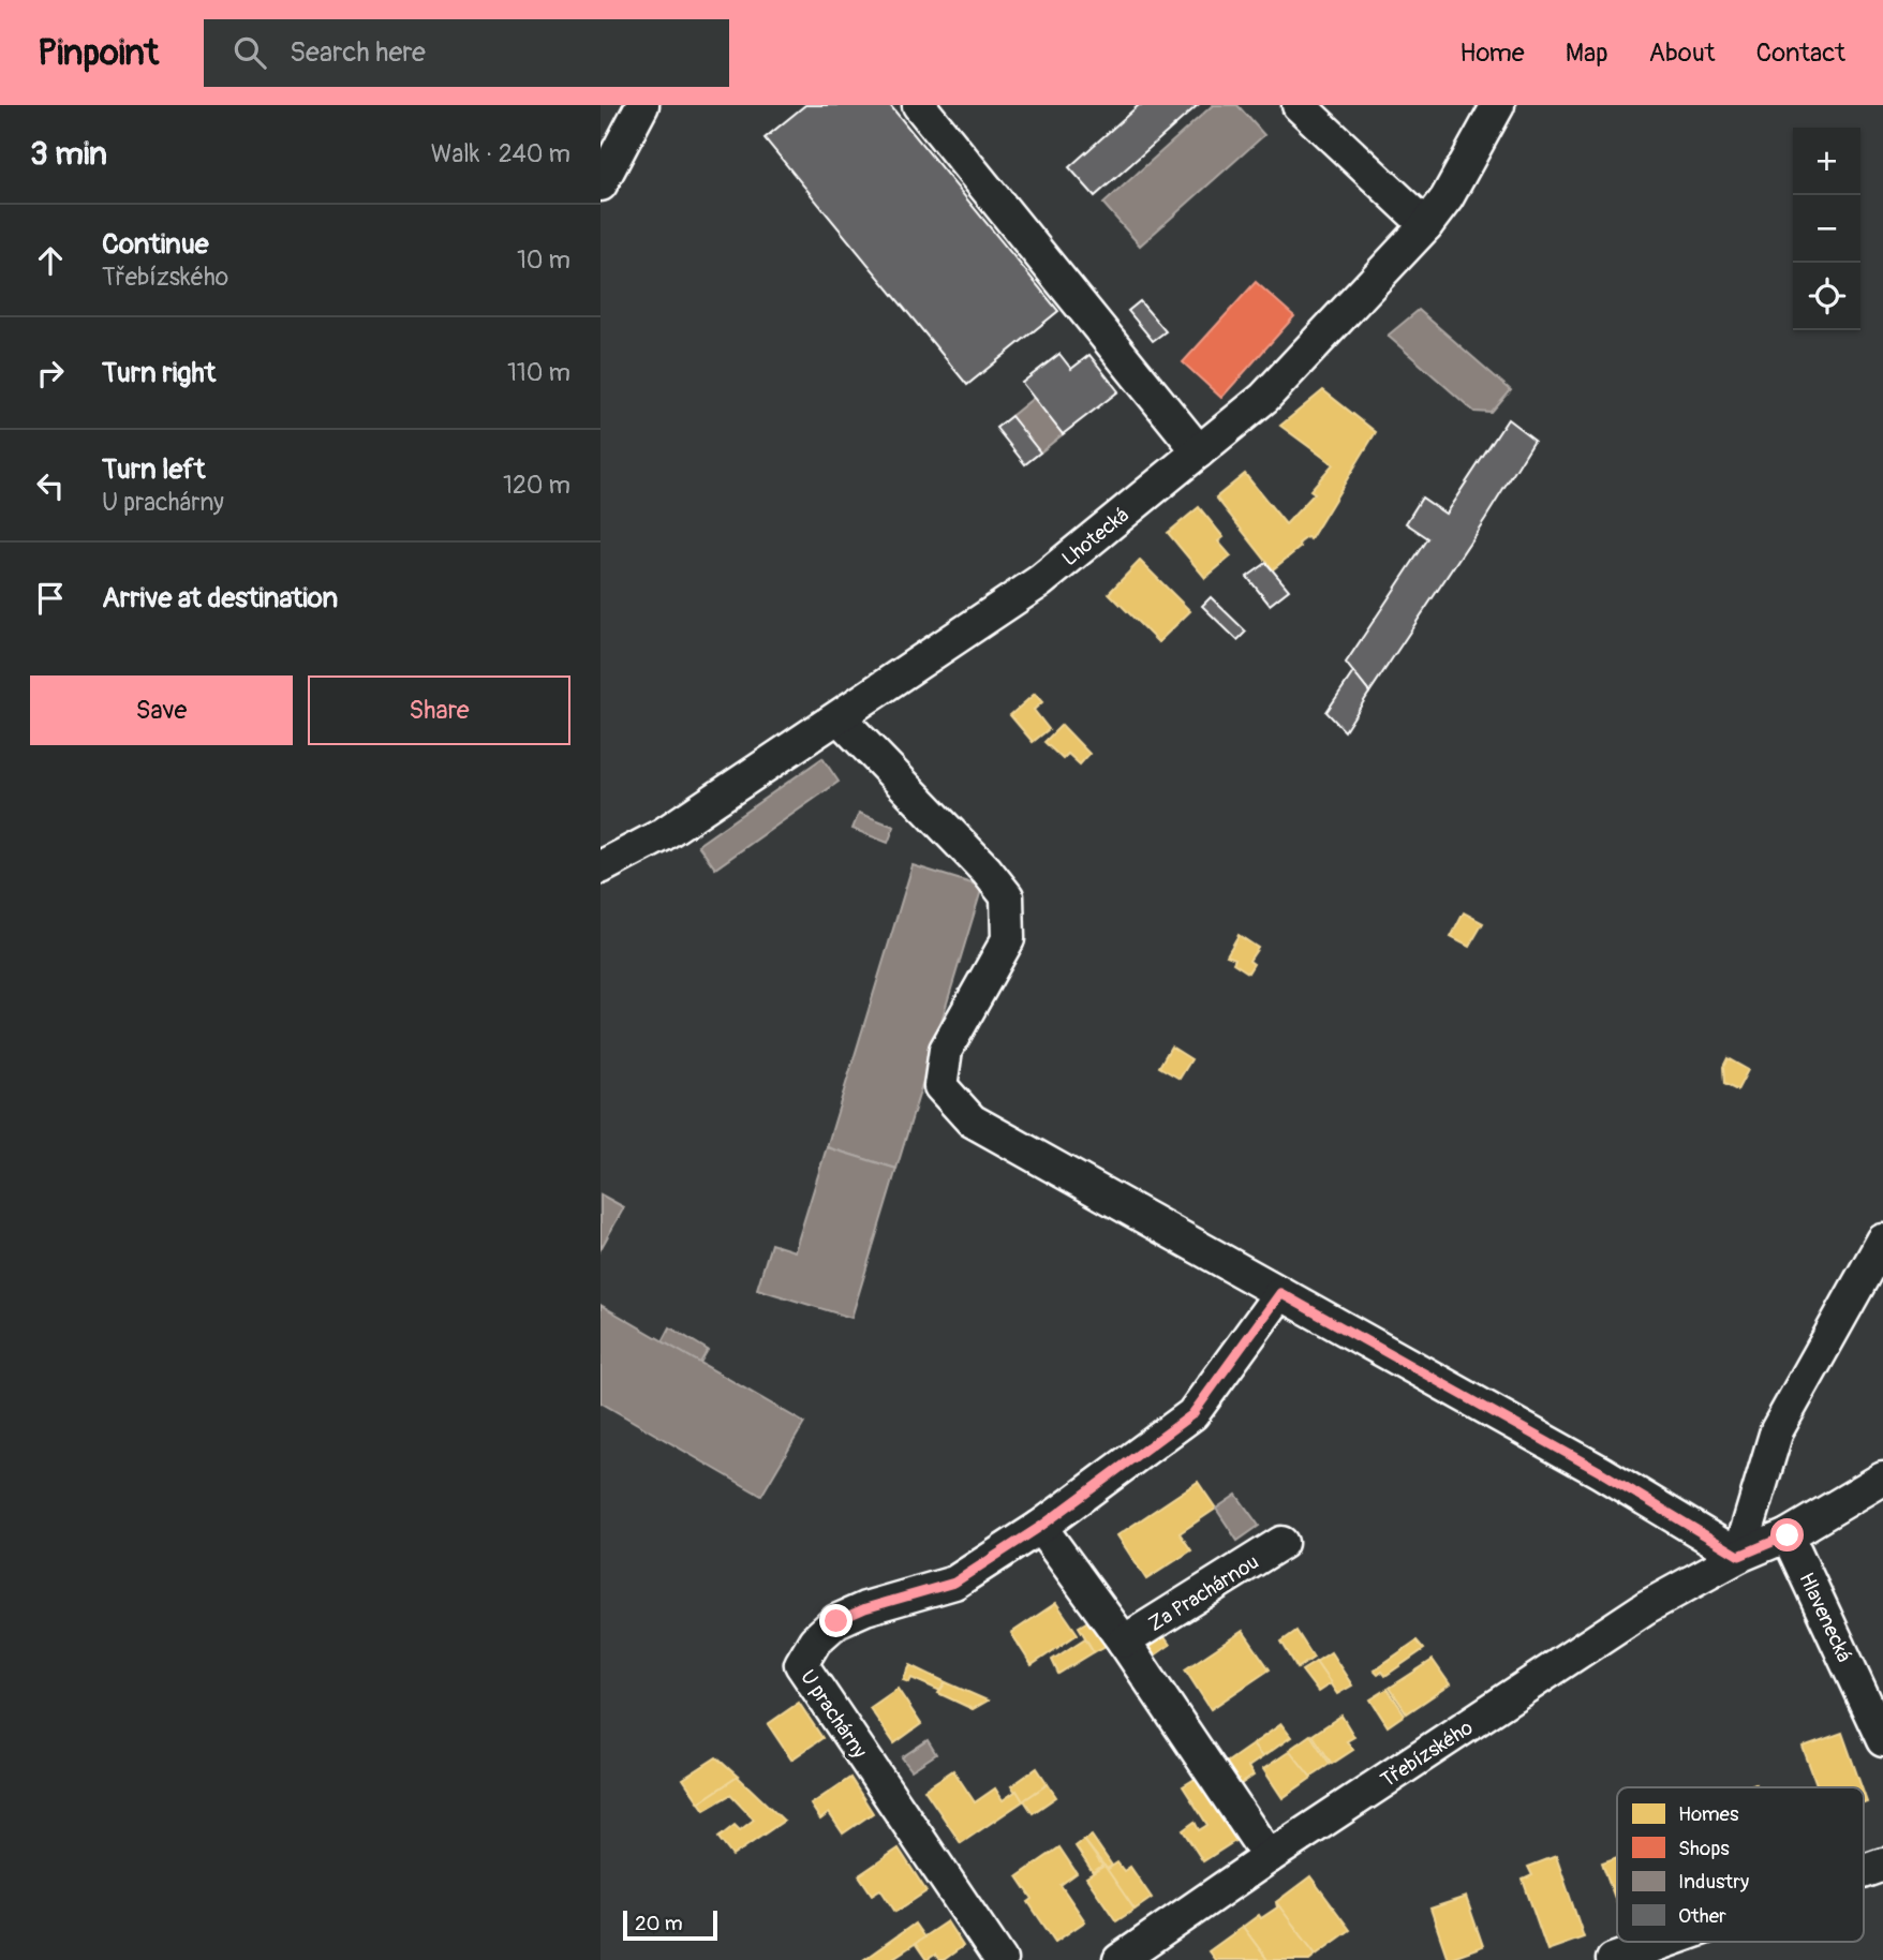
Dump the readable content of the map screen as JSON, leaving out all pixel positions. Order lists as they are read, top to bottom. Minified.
{"streets":{"street":["Lhotecká","Za Prachárnou","Hlavenecká","U prachárny","Třebízského"]},"crossings":[["Hlavenecká","Třebízského"]],"legend":["Homes","Shops","Industry","Other"],"scale_bar":"20 m","page":{"header":"Pinpoint","search":"Search here","nav":["Home","Map","About","Contact"],"heading":["3 min","Walk · 240 m"],"map_buttons":["+","−"],"list":[["Continue","Třebízského","10 m"],["Turn right","110 m"],["Turn left","U prachárny","120 m"],"Arrive at destination"],"buttons":["Save","Share"],"scale":"20 m"}}
